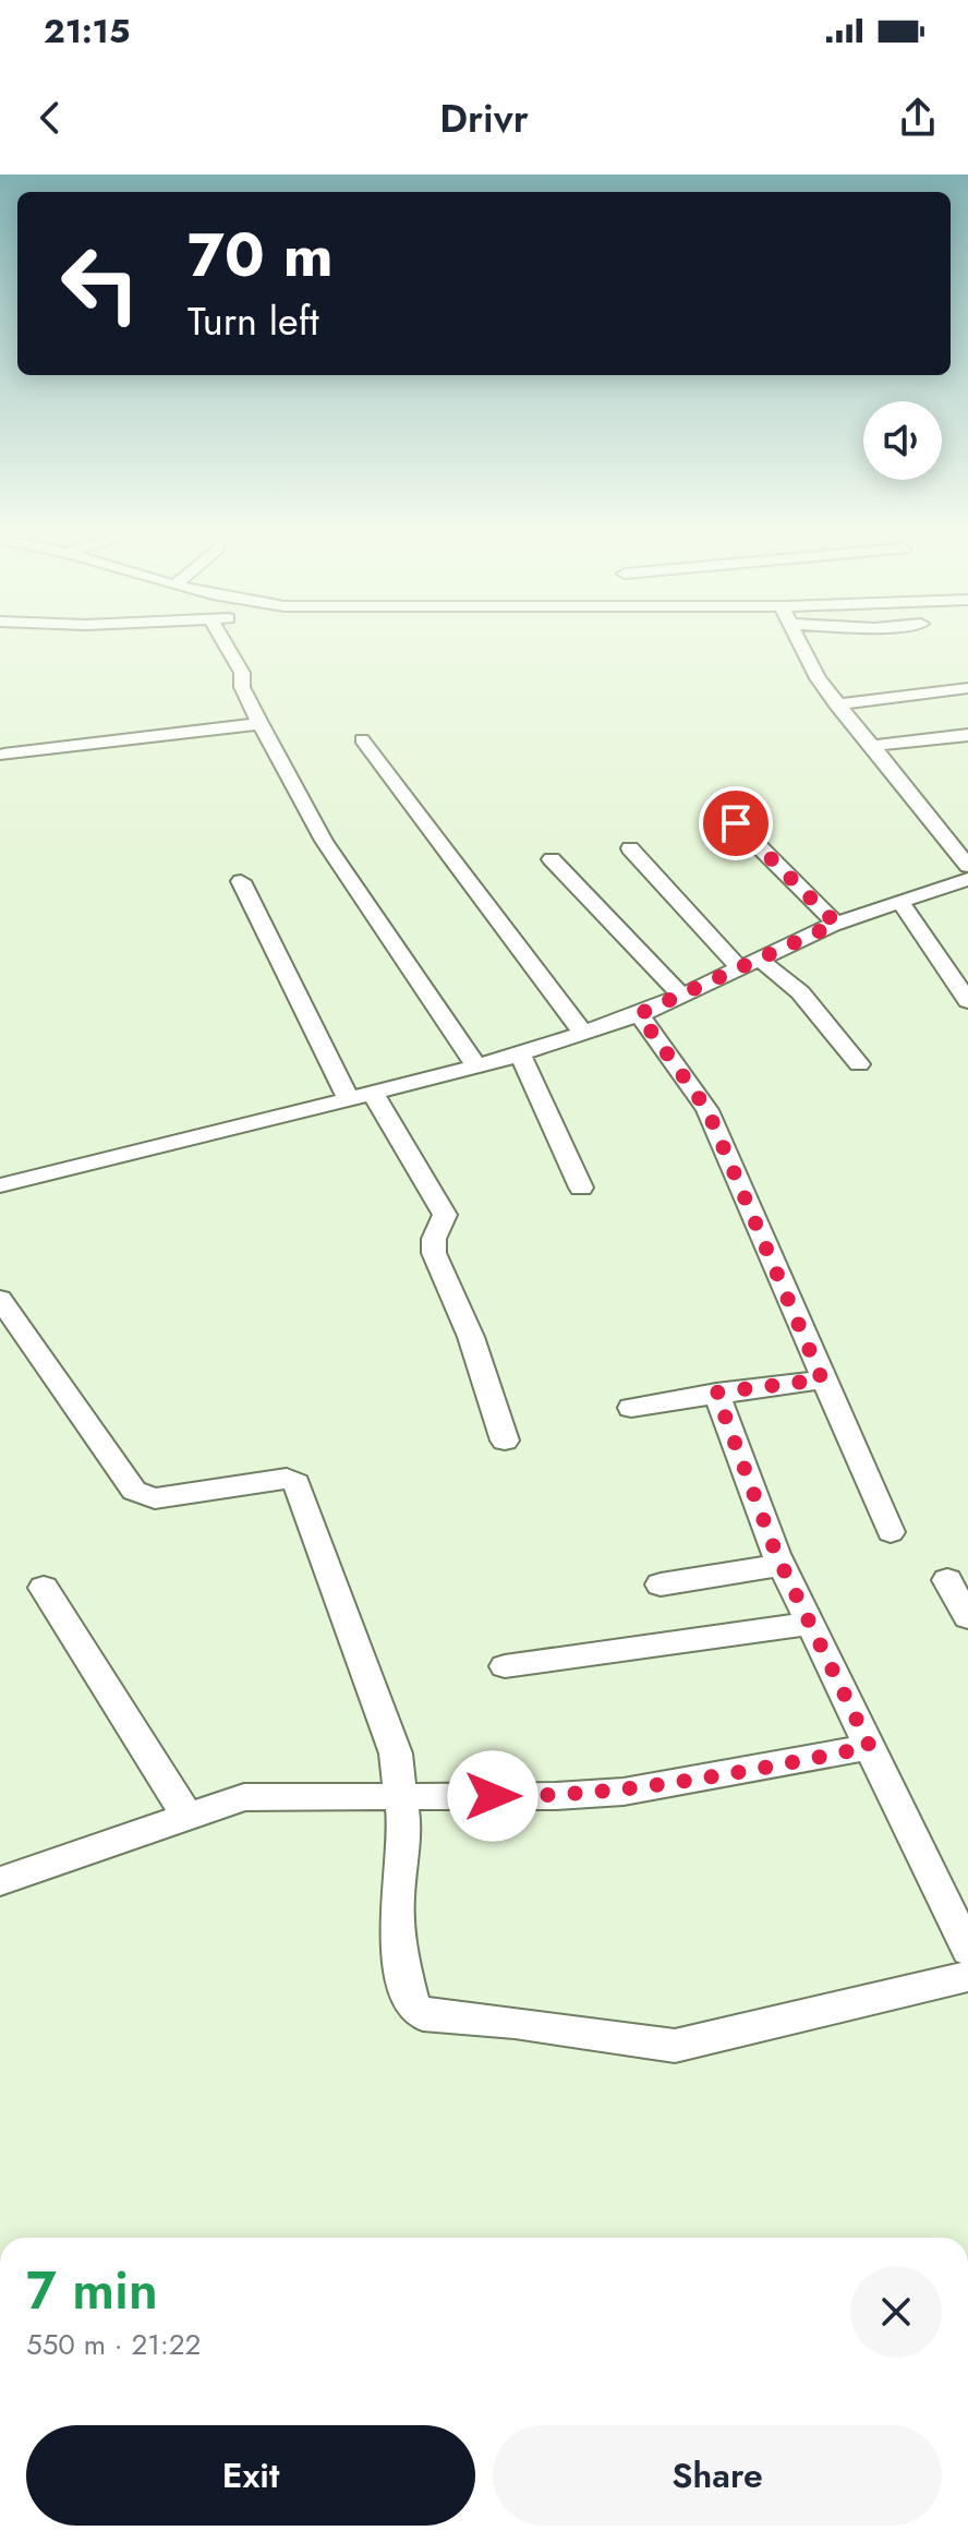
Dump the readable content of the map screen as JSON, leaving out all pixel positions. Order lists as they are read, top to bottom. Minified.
{"page":{"status":"21:15","header":"Drivr","turn":["70 m","Turn left"],"heading":["7 min","550 m · 21:22"],"buttons":["Exit","Share"]}}
